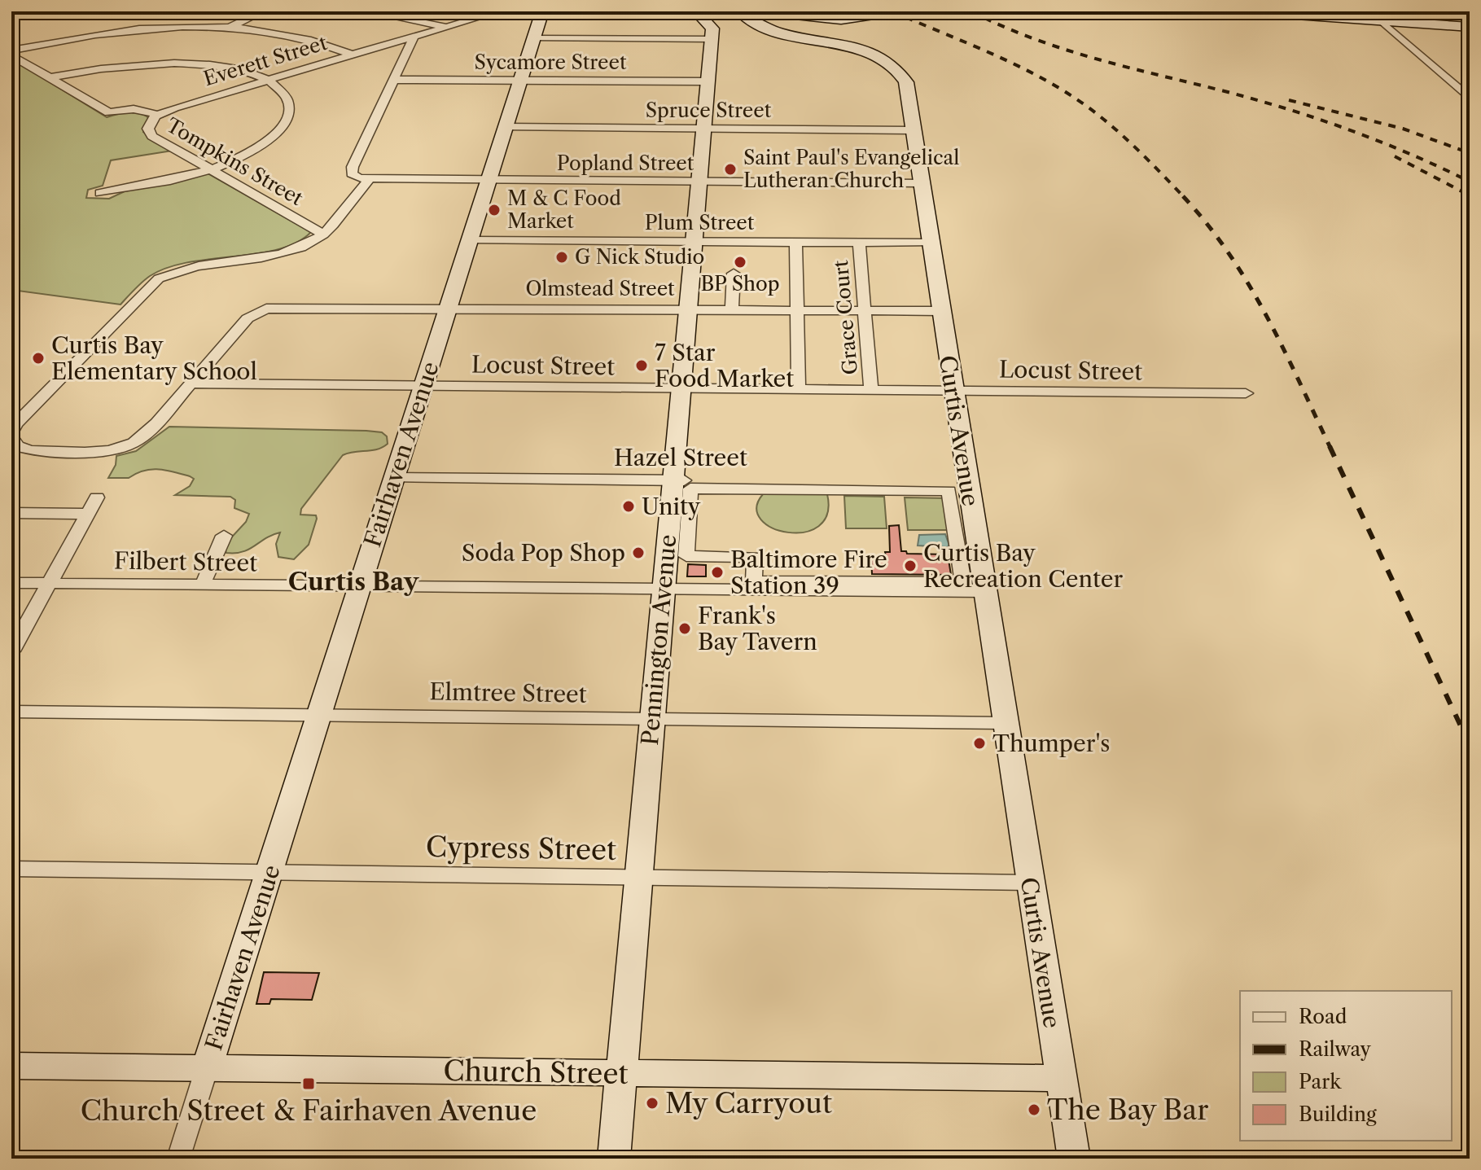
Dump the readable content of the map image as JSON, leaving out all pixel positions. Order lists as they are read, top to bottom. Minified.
{"streets":{"main road":["Curtis Avenue","Fairhaven Avenue","Pennington Avenue","Church Street"],"street":["Everett Street","Sycamore Street","Spruce Street","Tompkins Street","Popland Street","Plum Street","Olmstead Street","Grace Court","Locust Street","Hazel Street","Filbert Street","Elmtree Street","Cypress Street"]},"crossings":[["Everett Street","Tompkins Street"],["Sycamore Street","Fairhaven Avenue"],["Sycamore Street","Pennington Avenue"],["Spruce Street","Curtis Avenue"],["Spruce Street","Fairhaven Avenue"],["Spruce Street","Pennington Avenue"],["Popland Street","Curtis Avenue"],["Popland Street","Fairhaven Avenue"],["Popland Street","Pennington Avenue"],["Plum Street","Grace Court"],["Plum Street","Curtis Avenue"],["Plum Street","Fairhaven Avenue"],["Plum Street","Pennington Avenue"],["Olmstead Street","Grace Court"],["Olmstead Street","Locust Street"],["Olmstead Street","Curtis Avenue"],["Olmstead Street","Fairhaven Avenue"],["Olmstead Street","Pennington Avenue"],["Grace Court","Locust Street"],["Locust Street","Curtis Avenue"],["Locust Street","Fairhaven Avenue"],["Locust Street","Pennington Avenue"],["Curtis Avenue","Hazel Street"],["Curtis Avenue","Filbert Street"],["Curtis Avenue","Elmtree Street"],["Curtis Avenue","Cypress Street"],["Curtis Avenue","Church Street"],["Fairhaven Avenue","Hazel Street"],["Fairhaven Avenue","Filbert Street"],["Fairhaven Avenue","Elmtree Street"],["Fairhaven Avenue","Cypress Street"],["Fairhaven Avenue","Church Street"],["Hazel Street","Pennington Avenue"],["Filbert Street","Pennington Avenue"],["Pennington Avenue","Elmtree Street"],["Pennington Avenue","Cypress Street"],["Pennington Avenue","Church Street"]],"districts":["Curtis Bay"],"places":{"other":["Saint Paul's Evangelical Lutheran Church","M & C Food Market","G Nick Studio","BP Shop","Curtis Bay Elementary School","7 Star Food Market","Unity","Soda Pop Shop","Curtis Bay Recreation Center","Baltimore Fire Station 39","Frank's Bay Tavern","Thumper's","My Carryout","The Bay Bar"],"transit":["Church Street & Fairhaven Avenue"]},"legend":["Road","Railway","Park","Building"]}
